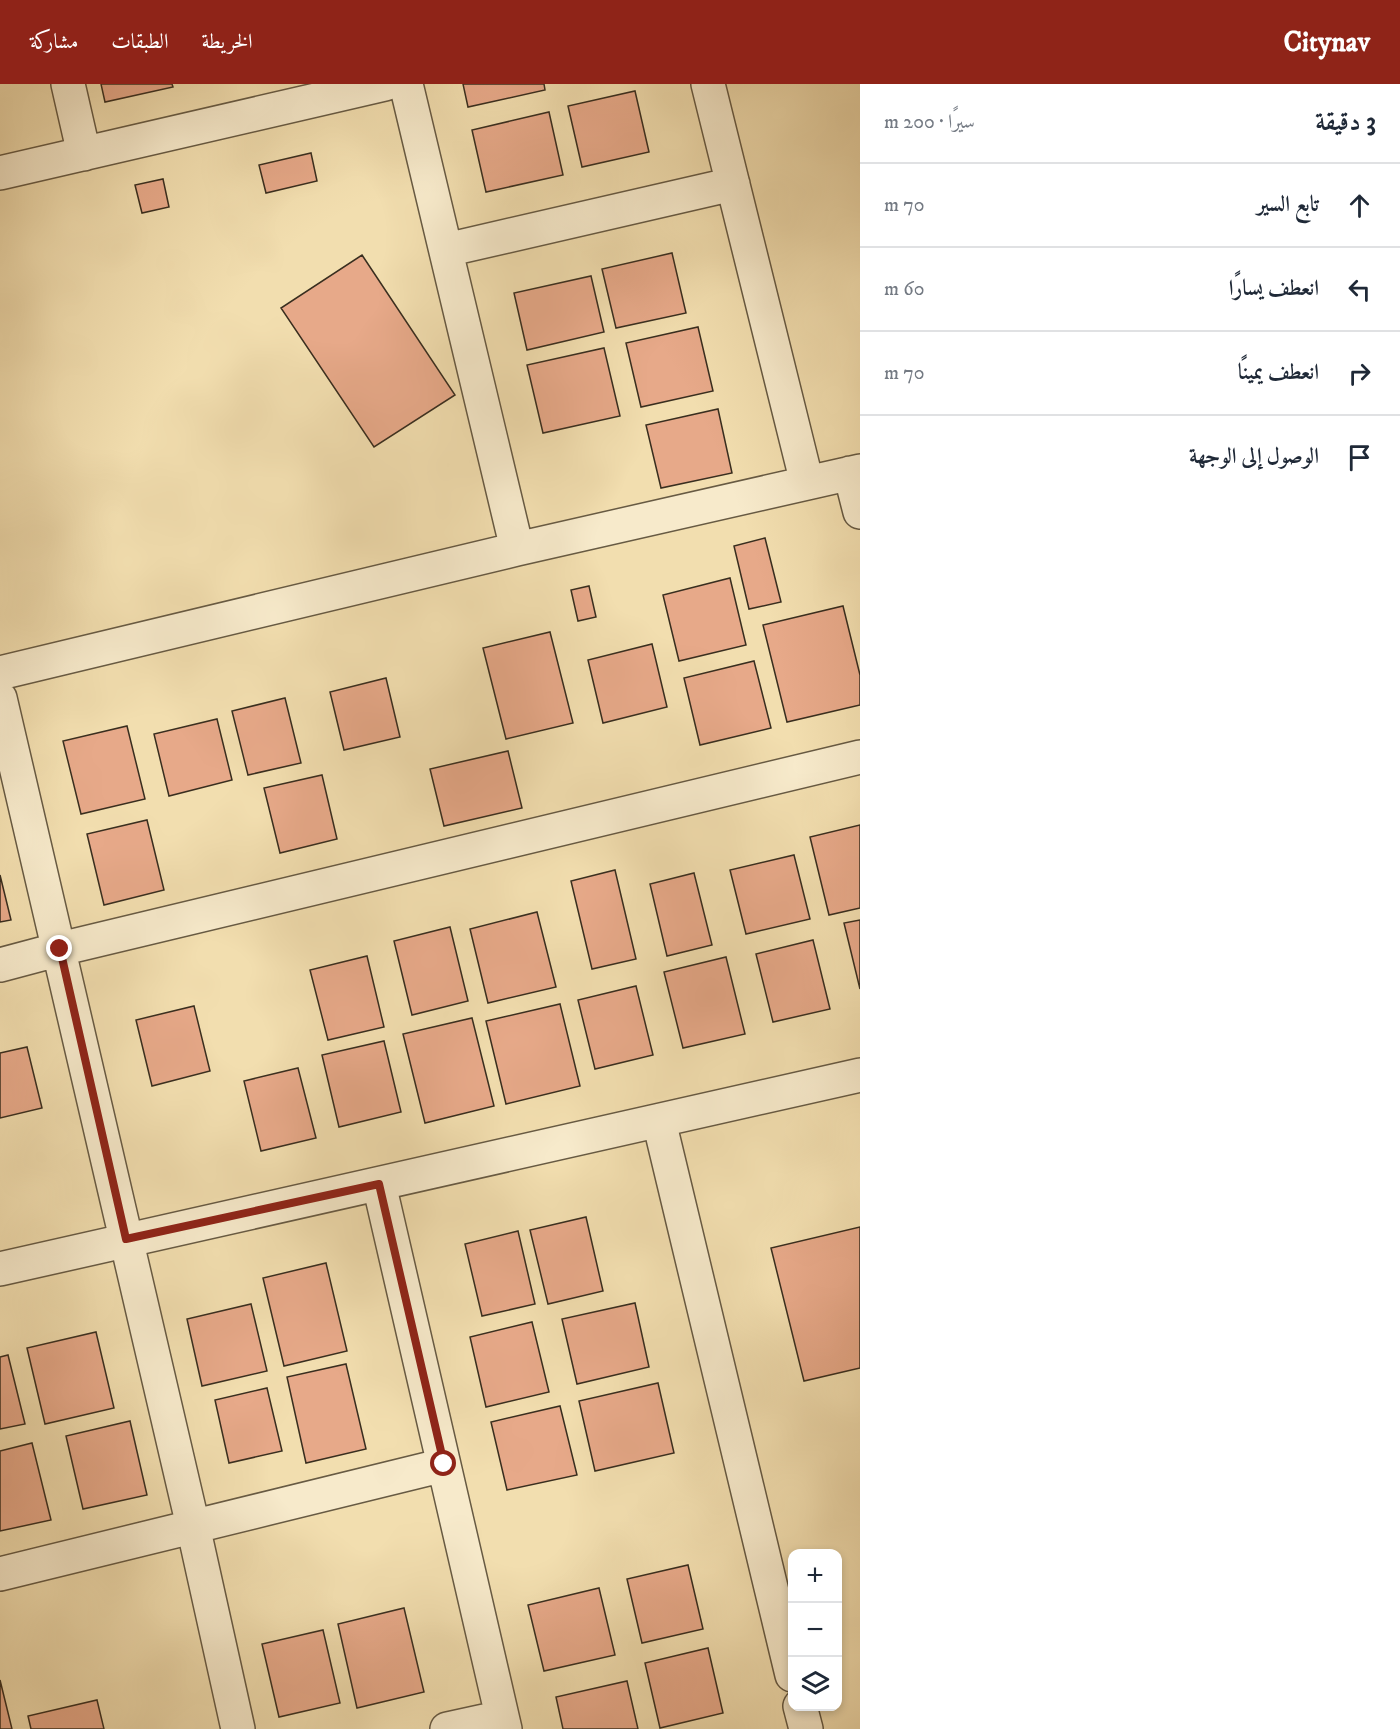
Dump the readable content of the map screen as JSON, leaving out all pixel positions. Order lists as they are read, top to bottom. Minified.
{"page":{"header":"Citynav","nav":["الخريطة","الطبقات","مشاركة"],"heading":["3 دقيقة","سيرًا · 200 m"],"list":[["تابع السير","70 m"],["انعطف يسارًا","60 m"],["انعطف يمينًا","70 m"],"الوصول إلى الوجهة"],"map_buttons":["+","−"]}}
